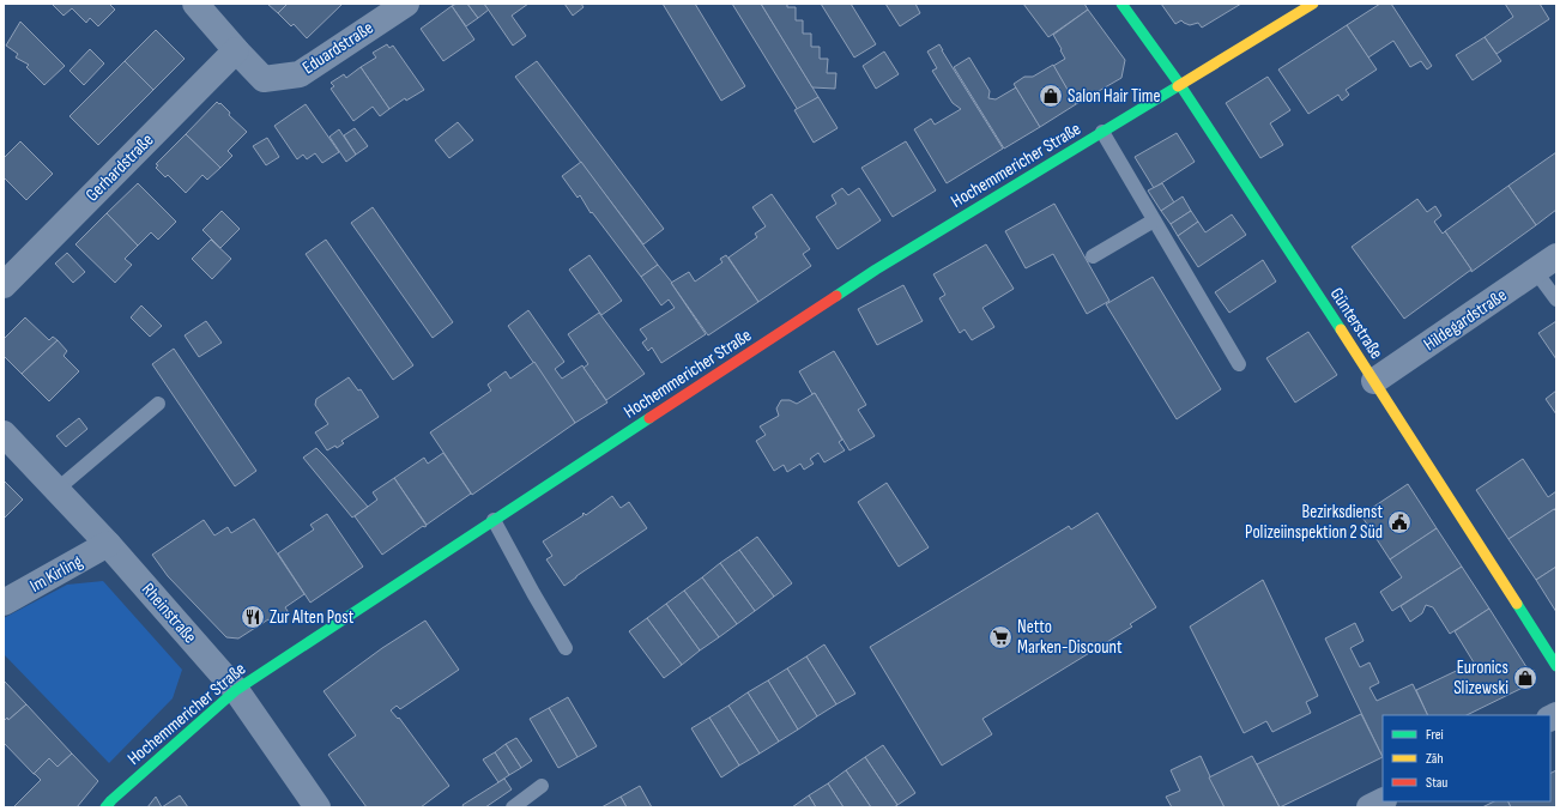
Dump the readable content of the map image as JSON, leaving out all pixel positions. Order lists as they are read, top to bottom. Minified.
{"streets":{"street":["Eduardstraße","Hochemmericher Straße","Gerhardstraße","Hildegardstraße","Günterstraße","Im Kirling","Rheinstraße"]},"crossings":[["Eduardstraße","Gerhardstraße"],["Hochemmericher Straße","Günterstraße"],["Hochemmericher Straße","Rheinstraße"],["Hildegardstraße","Günterstraße"],["Im Kirling","Rheinstraße"]],"places":{"shop":["Salon Hair Time","Euronics Slizewski"],"public building":["Bezirksdienst Polizeiinspektion 2 Süd"],"restaurant":["Zur Alten Post"],"supermarket":["Netto Marken-Discount"]},"legend":["Frei","Zäh","Stau"]}
